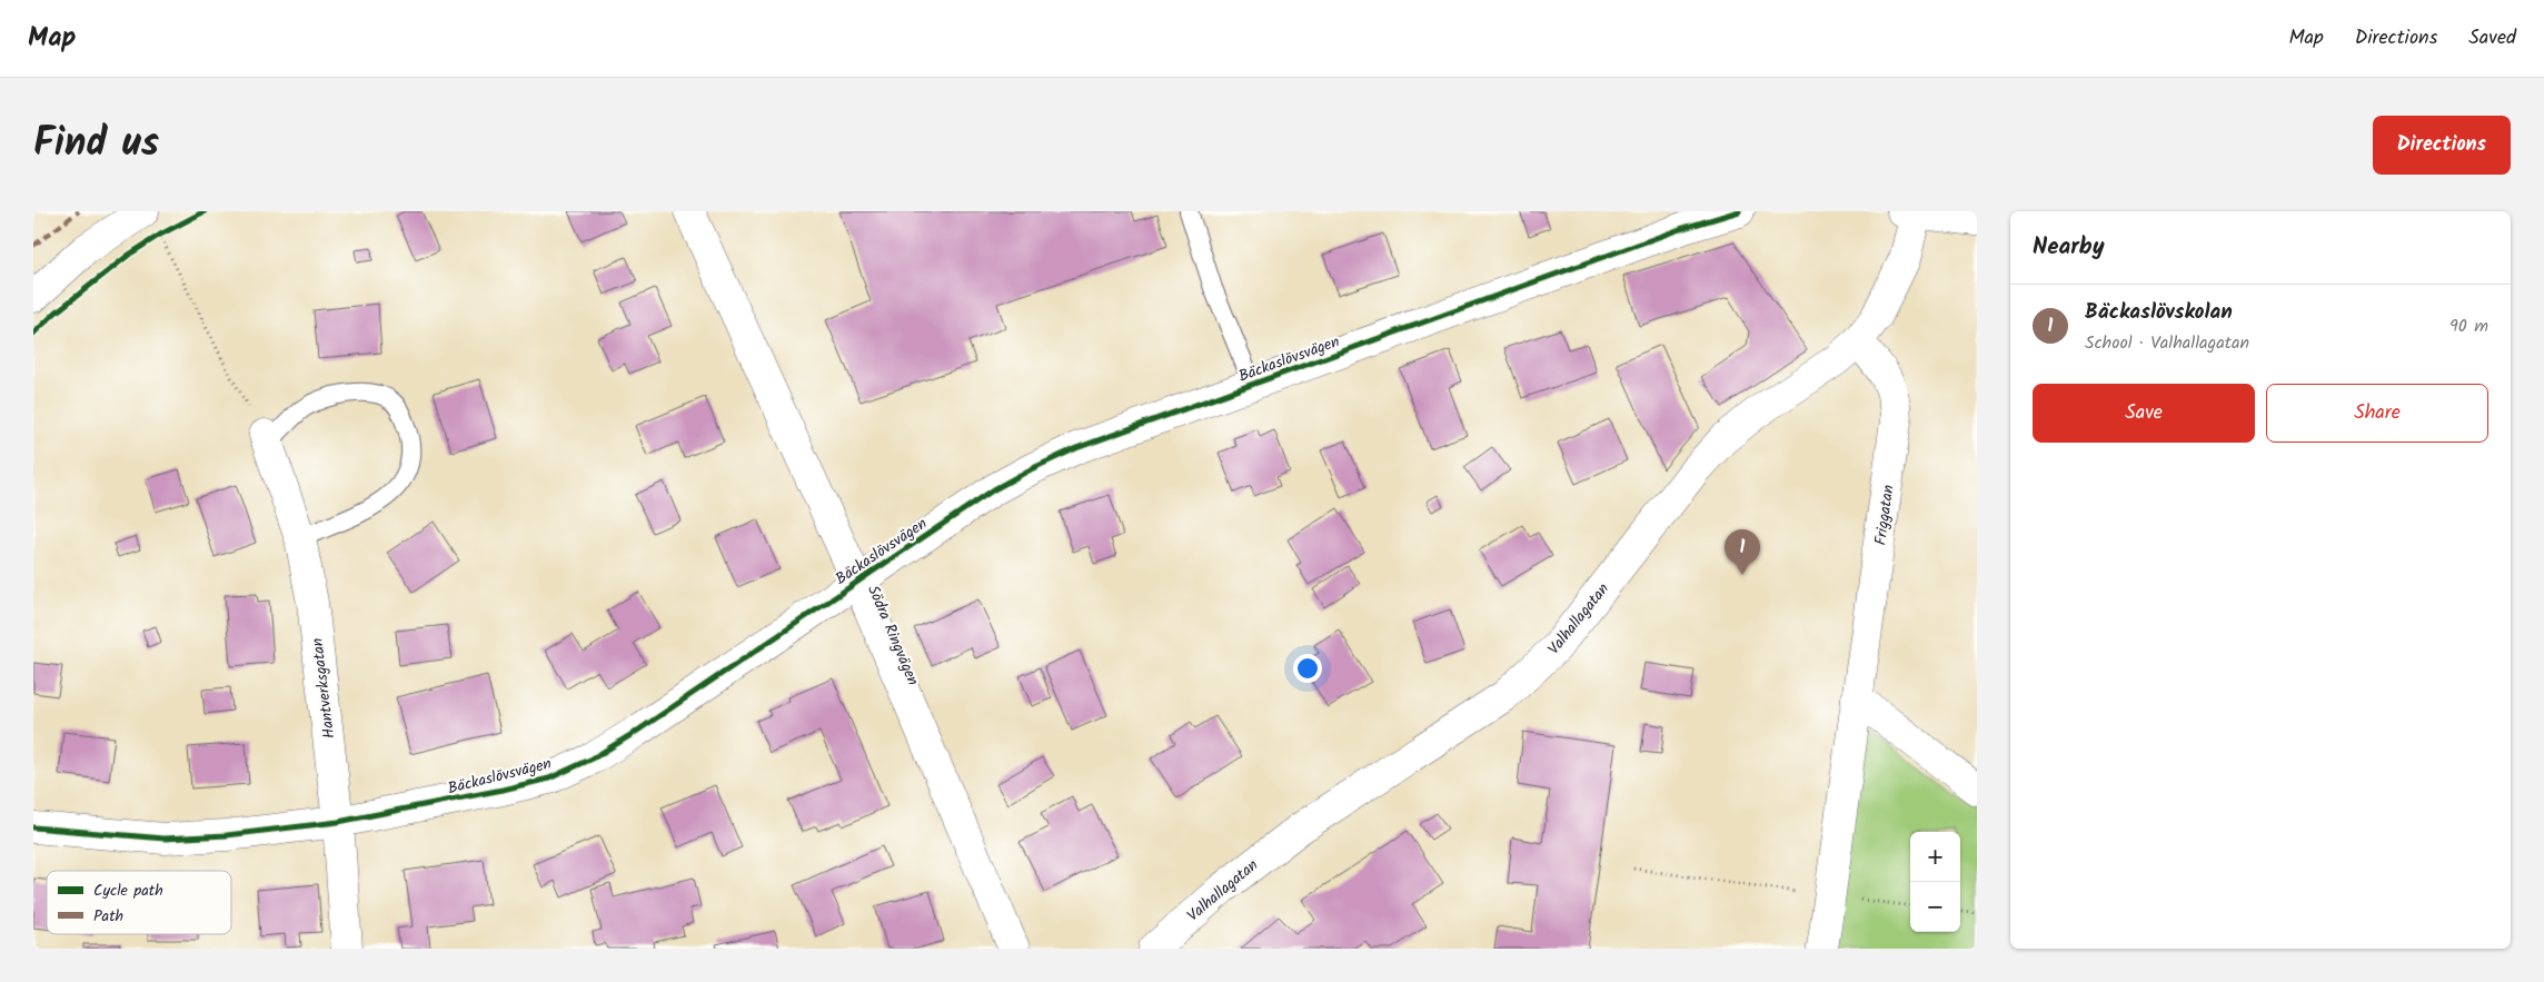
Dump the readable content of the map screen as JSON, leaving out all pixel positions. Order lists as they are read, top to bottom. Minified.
{"streets":{"street":["Bäckaslövsvägen","Friggatan","Valhallagatan","Södra Ringvägen","Hantverksgatan"]},"crossings":[["Bäckaslövsvägen","Södra Ringvägen"],["Bäckaslövsvägen","Hantverksgatan"],["Friggatan","Valhallagatan"]],"legend":["Cycle path","Path"],"page":{"header":"Map","nav":["Map","Directions","Saved"],"title":"Find us","buttons":["Directions",["Save","Share"]],"heading":"Nearby","list":[{"mark":"1","name":"Bäckaslövskolan","note":"School · Valhallagatan","value":"90 m"}],"pins":"1","map_buttons":["+","−"]}}
